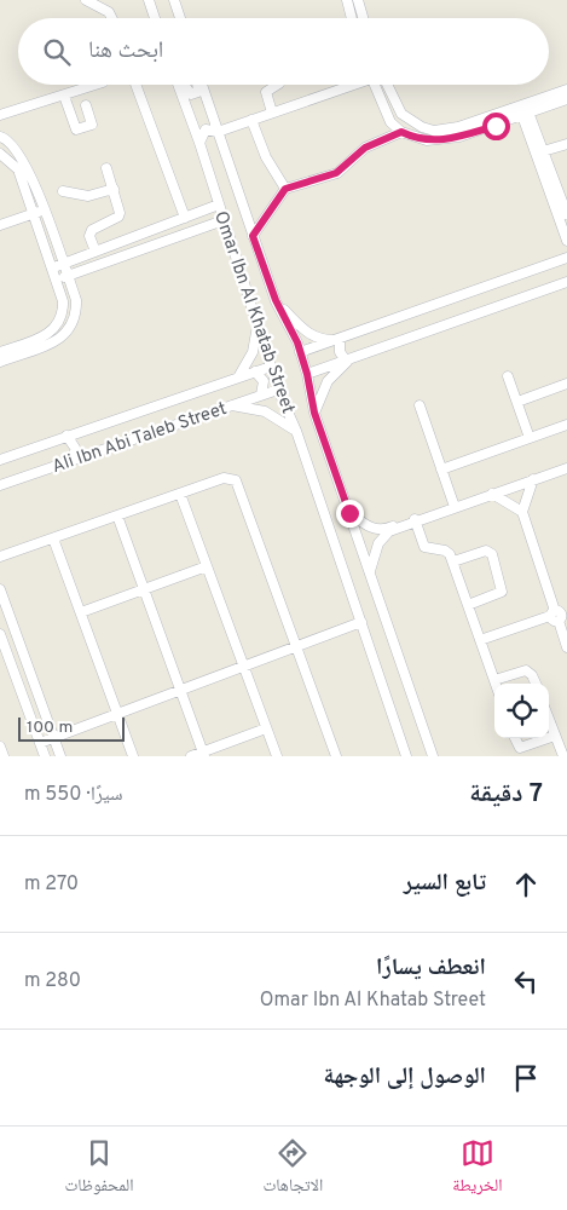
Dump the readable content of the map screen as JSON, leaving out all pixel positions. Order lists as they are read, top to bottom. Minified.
{"streets":{"street":["Omar Ibn Al Khatab Street","Ali Ibn Abi Taleb Street"]},"crossings":[["Omar Ibn Al Khatab Street","Ali Ibn Abi Taleb Street"]],"scale_bar":"100 m","page":{"search":"ابحث هنا","scale":"100 m","heading":["7 دقيقة","سيرًا · 550 m"],"list":[["تابع السير","270 m"],["انعطف يسارًا","Omar Ibn Al Khatab Street","280 m"],"الوصول إلى الوجهة"],"nav":["الخريطة","الاتجاهات","المحفوظات"]}}
